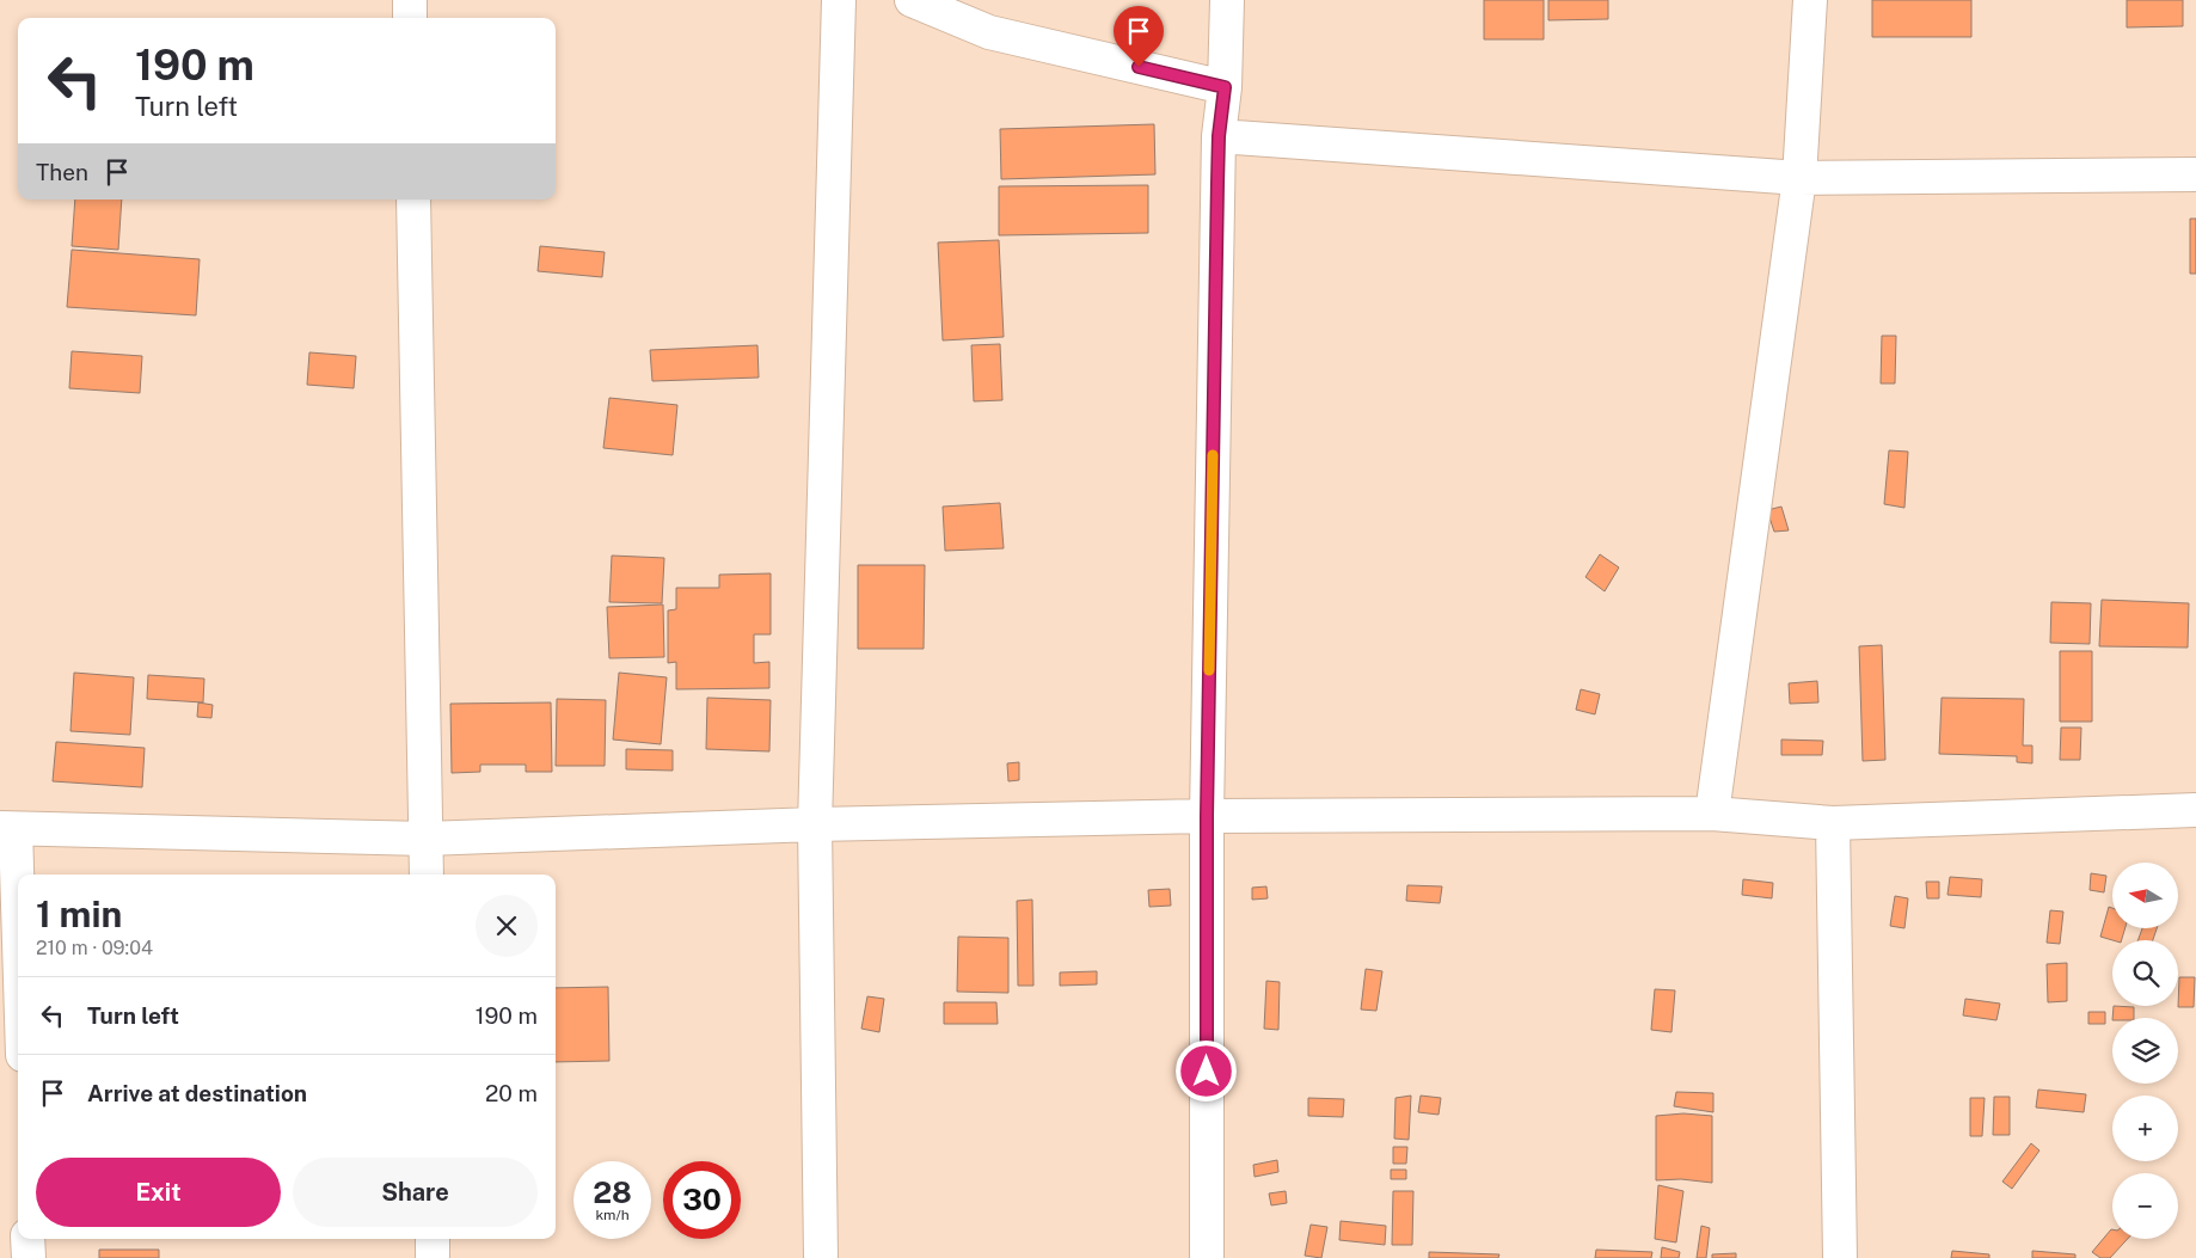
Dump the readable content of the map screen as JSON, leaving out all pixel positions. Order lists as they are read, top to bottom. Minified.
{"north":"left","page":{"turn":["190 m","Turn left"],"then":"Then","map_buttons":["+","−"],"heading":["1 min","210 m · 09:04"],"list":[{"name":"Turn left","value":"190 m"},{"name":"Arrive at destination","value":"20 m"}],"buttons":["Exit","Share"],"speed":"28 km/h","limit":"30"}}
